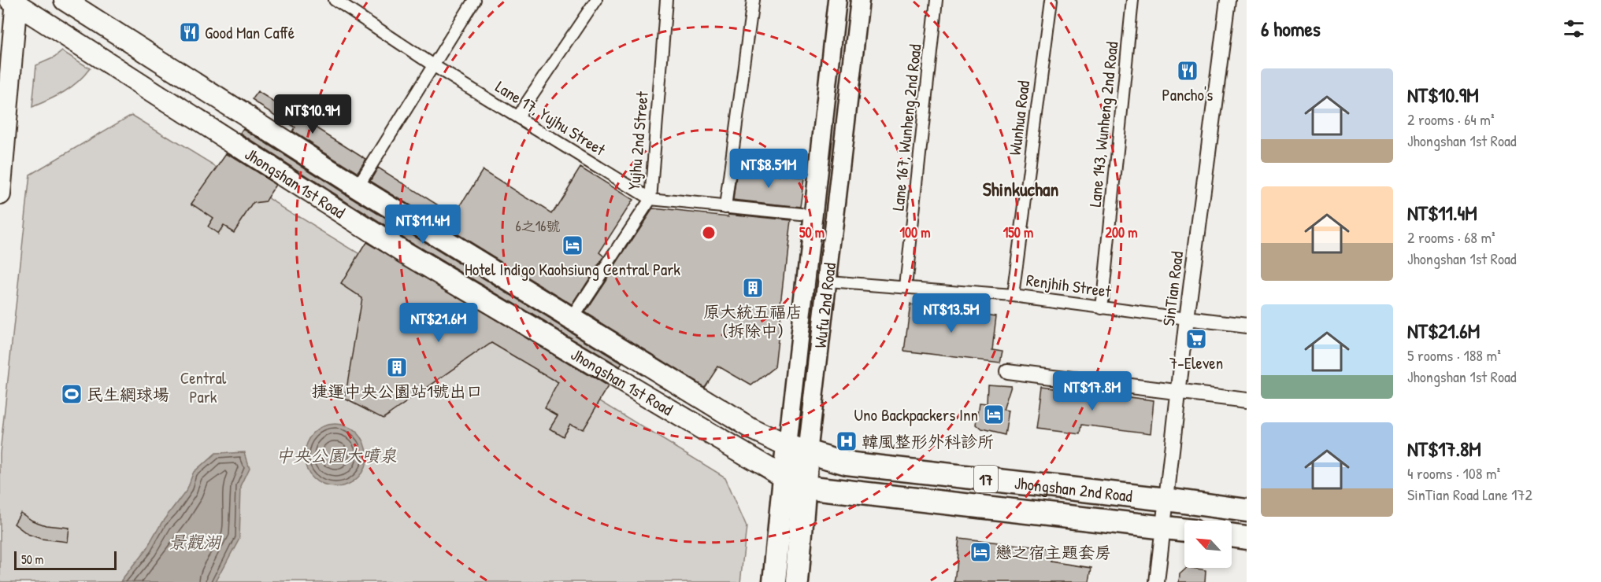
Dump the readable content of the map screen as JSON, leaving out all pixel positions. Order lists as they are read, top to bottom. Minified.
{"streets":{"main road":["Jhongshan 1st Road","Wufu 2nd Road","17","Jhongshan 2nd Road"],"street":["Lane 17, Yujhu Street","Wunhua Road","Lane 143, Wunheng 2nd Road","Lane 167, Wunheng 2nd Road","Yujhu 2nd Street","Renjhih Street","SinTian Road"]},"crossings":[["Lane 17, Yujhu Street","Yujhu 2nd Street"],["Wunhua Road","Renjhih Street"],["Lane 143, Wunheng 2nd Road","Renjhih Street"],["Lane 167, Wunheng 2nd Road","Renjhih Street"],["Yujhu 2nd Street","Jhongshan 1st Road"],["Jhongshan 1st Road","Wufu 2nd Road"],["Jhongshan 1st Road","Jhongshan 2nd Road"],["Renjhih Street","SinTian Road"],["Renjhih Street","Wufu 2nd Road"],["SinTian Road","Jhongshan 2nd Road"],["Wufu 2nd Road","Jhongshan 2nd Road"]],"districts":["Shinkuchan"],"water":["中央公園大噴泉","景觀湖"],"parks":["Central Park"],"places":{"restaurant":["Good Man Caffé","Pancho's"],"hotel":["Hotel Indigo Kaohsiung Central Park","Uno Backpackers Inn","戀之宿主題套房"],"building":["原大統五福店 (拆除中)","捷運中央公園站1號出口"],"supermarket":["7-Eleven"],"sports":["民生網球場"],"hospital":["韓風整形外科診所"]},"house_numbers":["6之16號"],"scale_bar":"50 m","north":"top left","page":{"heading":"6 homes","list":[{"name":"NT$10.9M","note":"2 rooms · 64 m² · Jhongshan 1st Road"},{"name":"NT$11.4M","note":"2 rooms · 68 m² · Jhongshan 1st Road"},{"name":"NT$21.6M","note":"5 rooms · 188 m² · Jhongshan 1st Road"},{"name":"NT$17.8M","note":"4 rooms · 108 m² · SinTian Road Lane 172"}],"price":["NT$10.9M","NT$8.51M","NT$11.4M","NT$13.5M","NT$21.6M","NT$17.8M"],"scale":"50 m"},"rings":["50 m","100 m","150 m","200 m"]}
